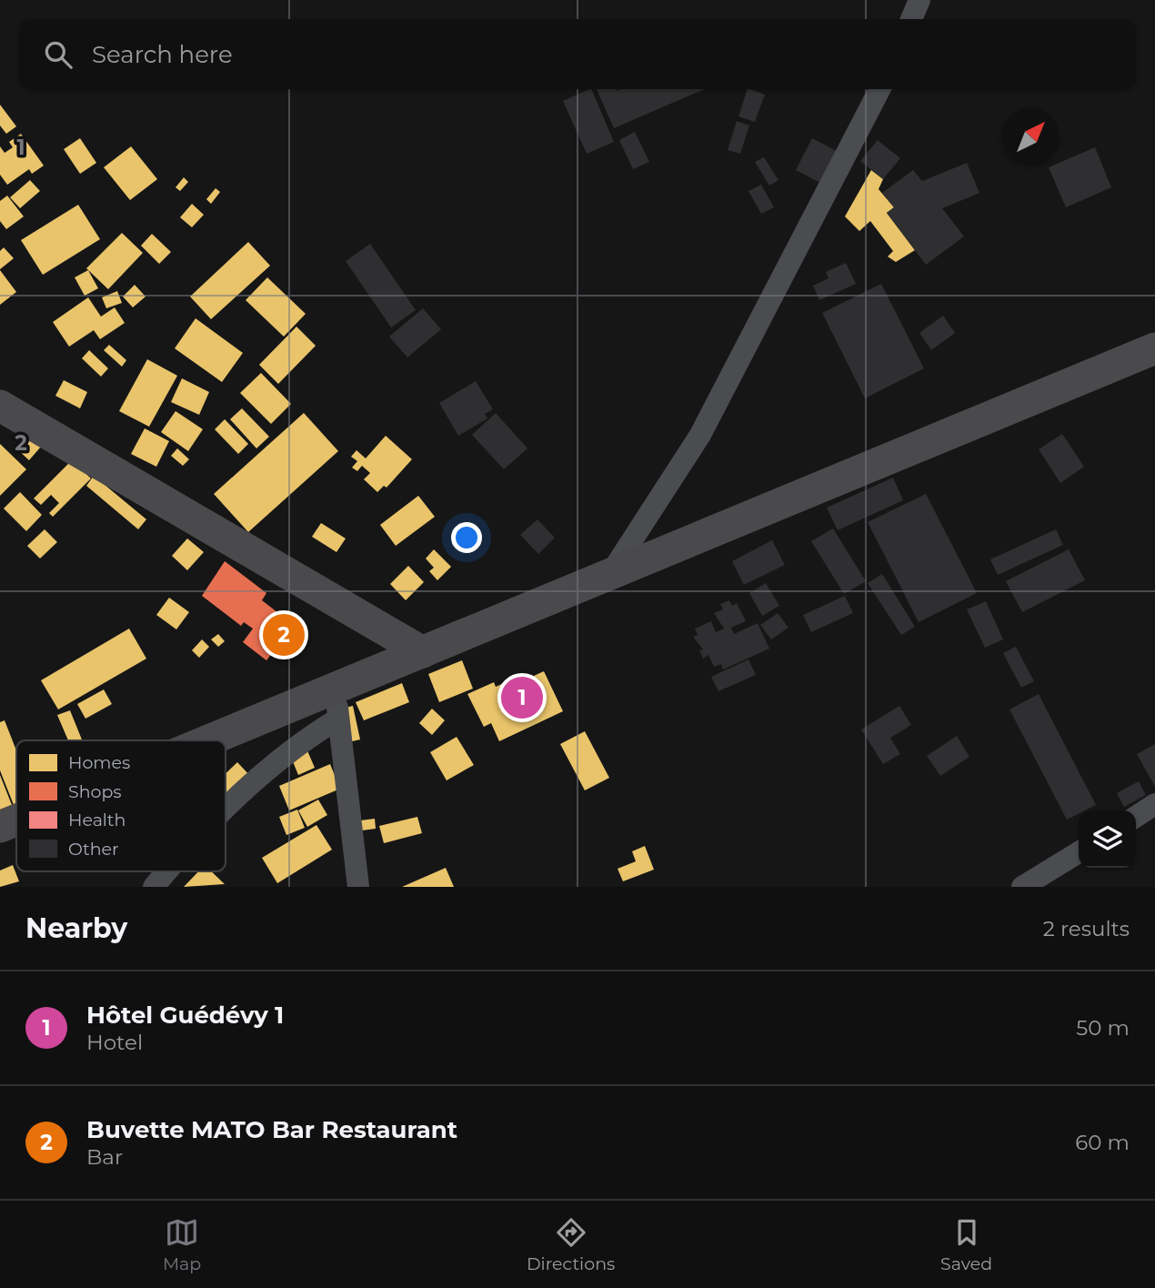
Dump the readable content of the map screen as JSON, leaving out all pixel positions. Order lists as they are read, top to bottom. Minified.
{"legend":["Homes","Shops","Health","Other"],"north":"top right","page":{"search":"Search here","pins":["2","1"],"heading":["Nearby","2 results"],"list":[{"mark":"1","name":"Hôtel Guédévy 1","note":"Hotel","value":"50 m"},{"mark":"2","name":"Buvette MATO Bar Restaurant","note":"Bar","value":"60 m"}],"nav":["Map","Directions","Saved"]},"grid":{"rows":["1","2"]}}
